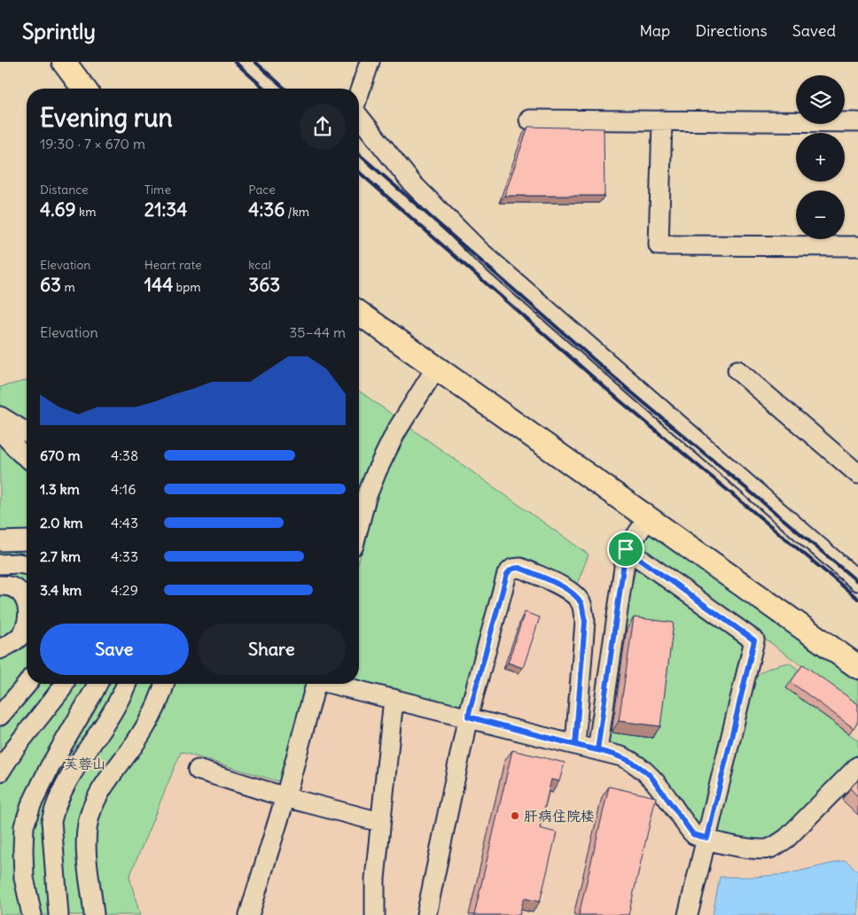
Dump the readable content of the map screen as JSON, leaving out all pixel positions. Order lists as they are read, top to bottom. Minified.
{"parks":["芙蓉山"],"places":["肝病住院楼"],"page":{"header":"Sprintly","nav":["Map","Directions","Saved"],"map_buttons":["+","−"],"heading":["Evening run","19:30 · 7 × 670 m"],"stats":[["Distance","4.69 km"],["Time","21:34"],["Pace","4:36 /km"],["Elevation","63 m"],["Heart rate","144 bpm"],["kcal","363"]],"chart":["Elevation","35–44 m"],"list":[{"name":"670 m","note":"4:38"},{"name":"1.3 km","note":"4:16"},{"name":"2.0 km","note":"4:43"},{"name":"2.7 km","note":"4:33"},{"name":"3.4 km","note":"4:29"}],"buttons":["Save","Share"]}}
